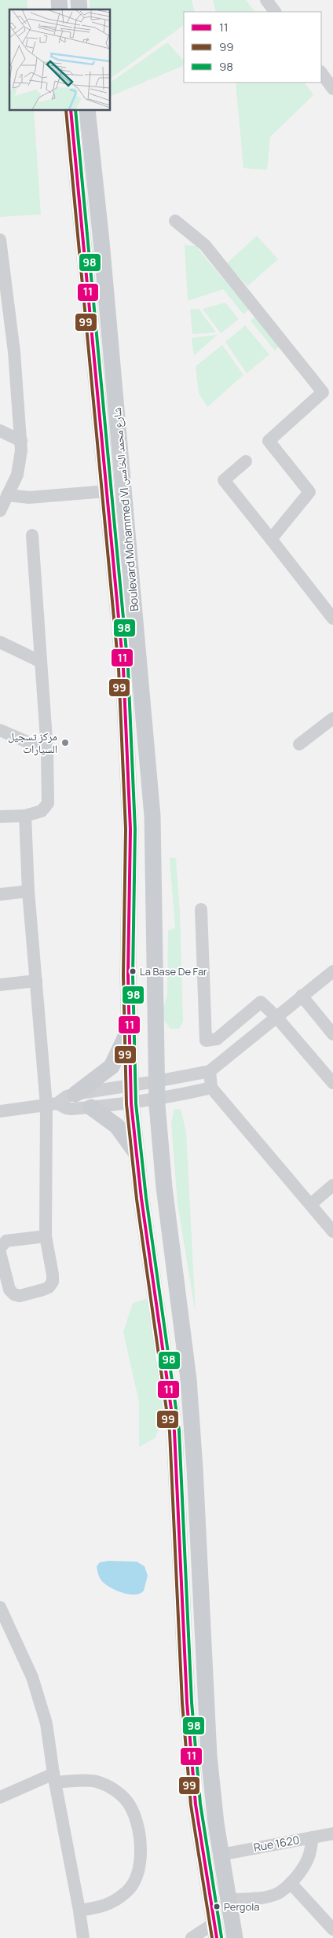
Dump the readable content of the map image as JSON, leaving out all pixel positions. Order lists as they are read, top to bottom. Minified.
{"streets":{"main road":["Boulevard Mohammed VI شارع محمد الخامس"],"street":["Rue 1620"]},"crossings":[["Boulevard Mohammed VI شارع محمد الخامس","Rue 1620"]],"places":["مركز تسجيل السيارات","La Base De Far","Pergola"],"lines":["transit line 11","transit line 99","transit line 98"],"legend":["11","99","98"]}
